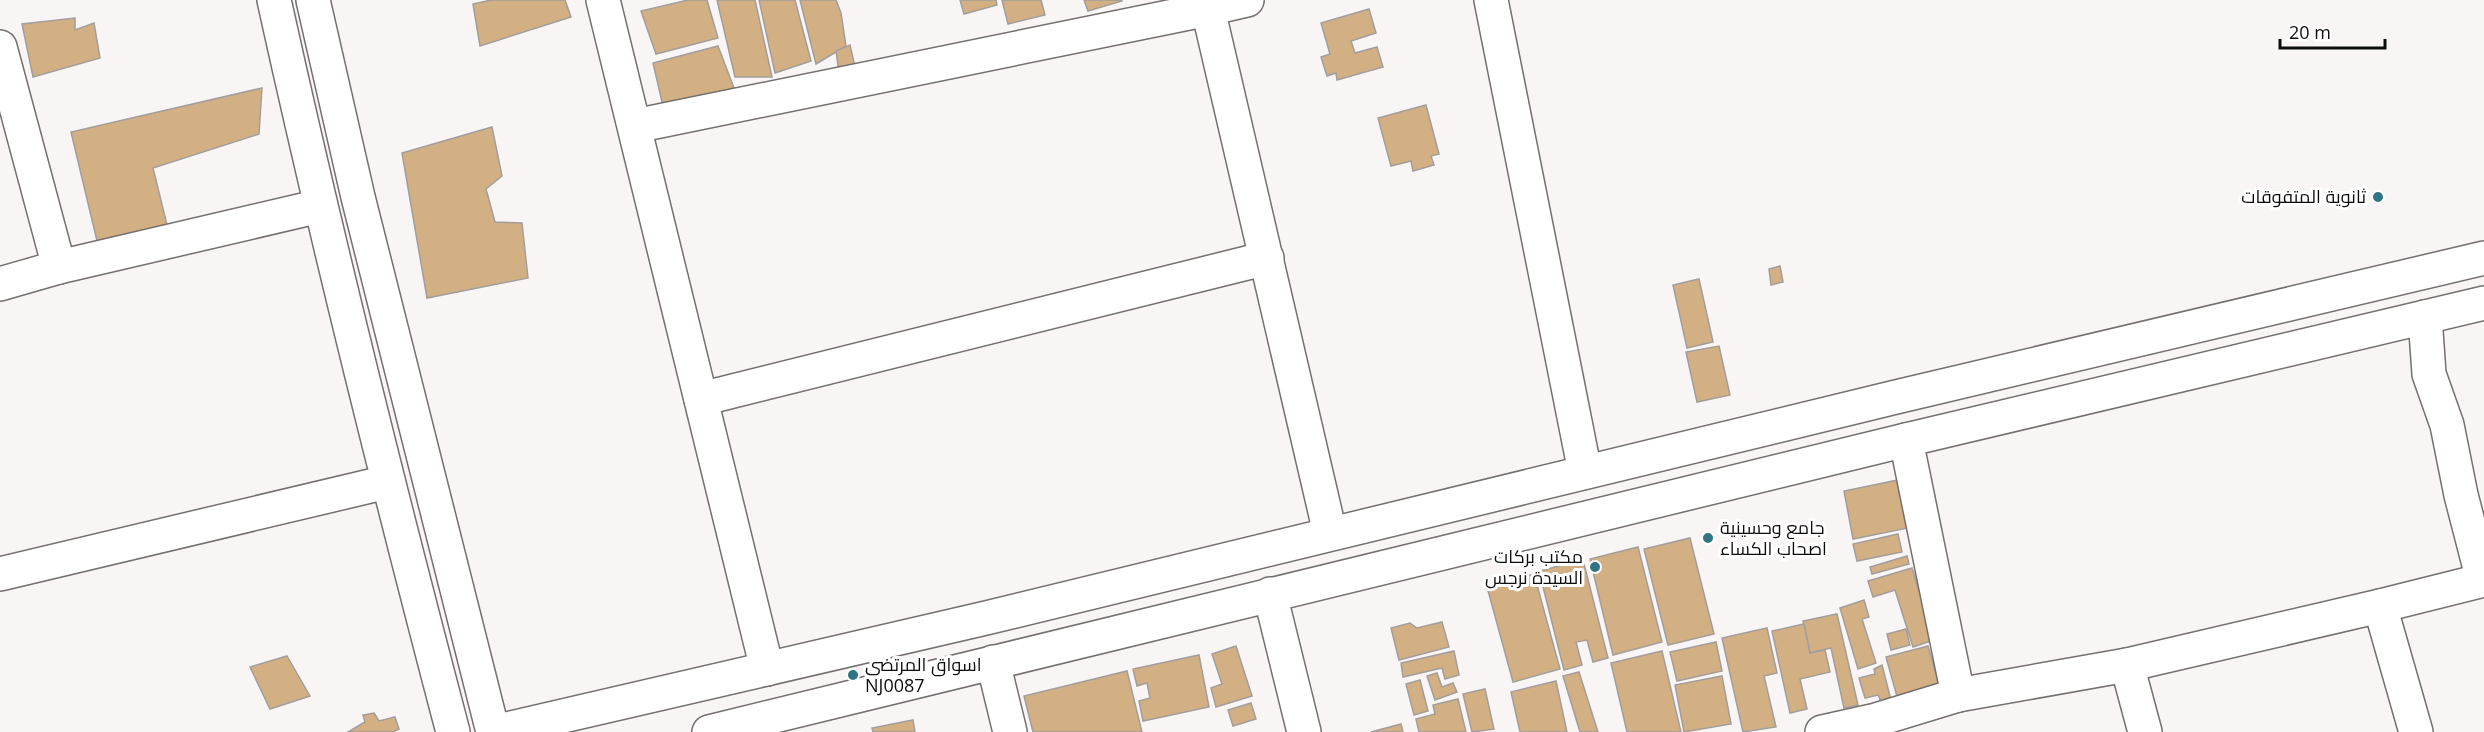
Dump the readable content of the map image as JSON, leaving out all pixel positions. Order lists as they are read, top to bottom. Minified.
{"places":["ثانوية المتفوقات","جامع وحسينية اصحاب الكساء","مكتب بركات السيدة نرجس","اسواق المرتضى NJ0087"],"scale_bar":"20 m"}
